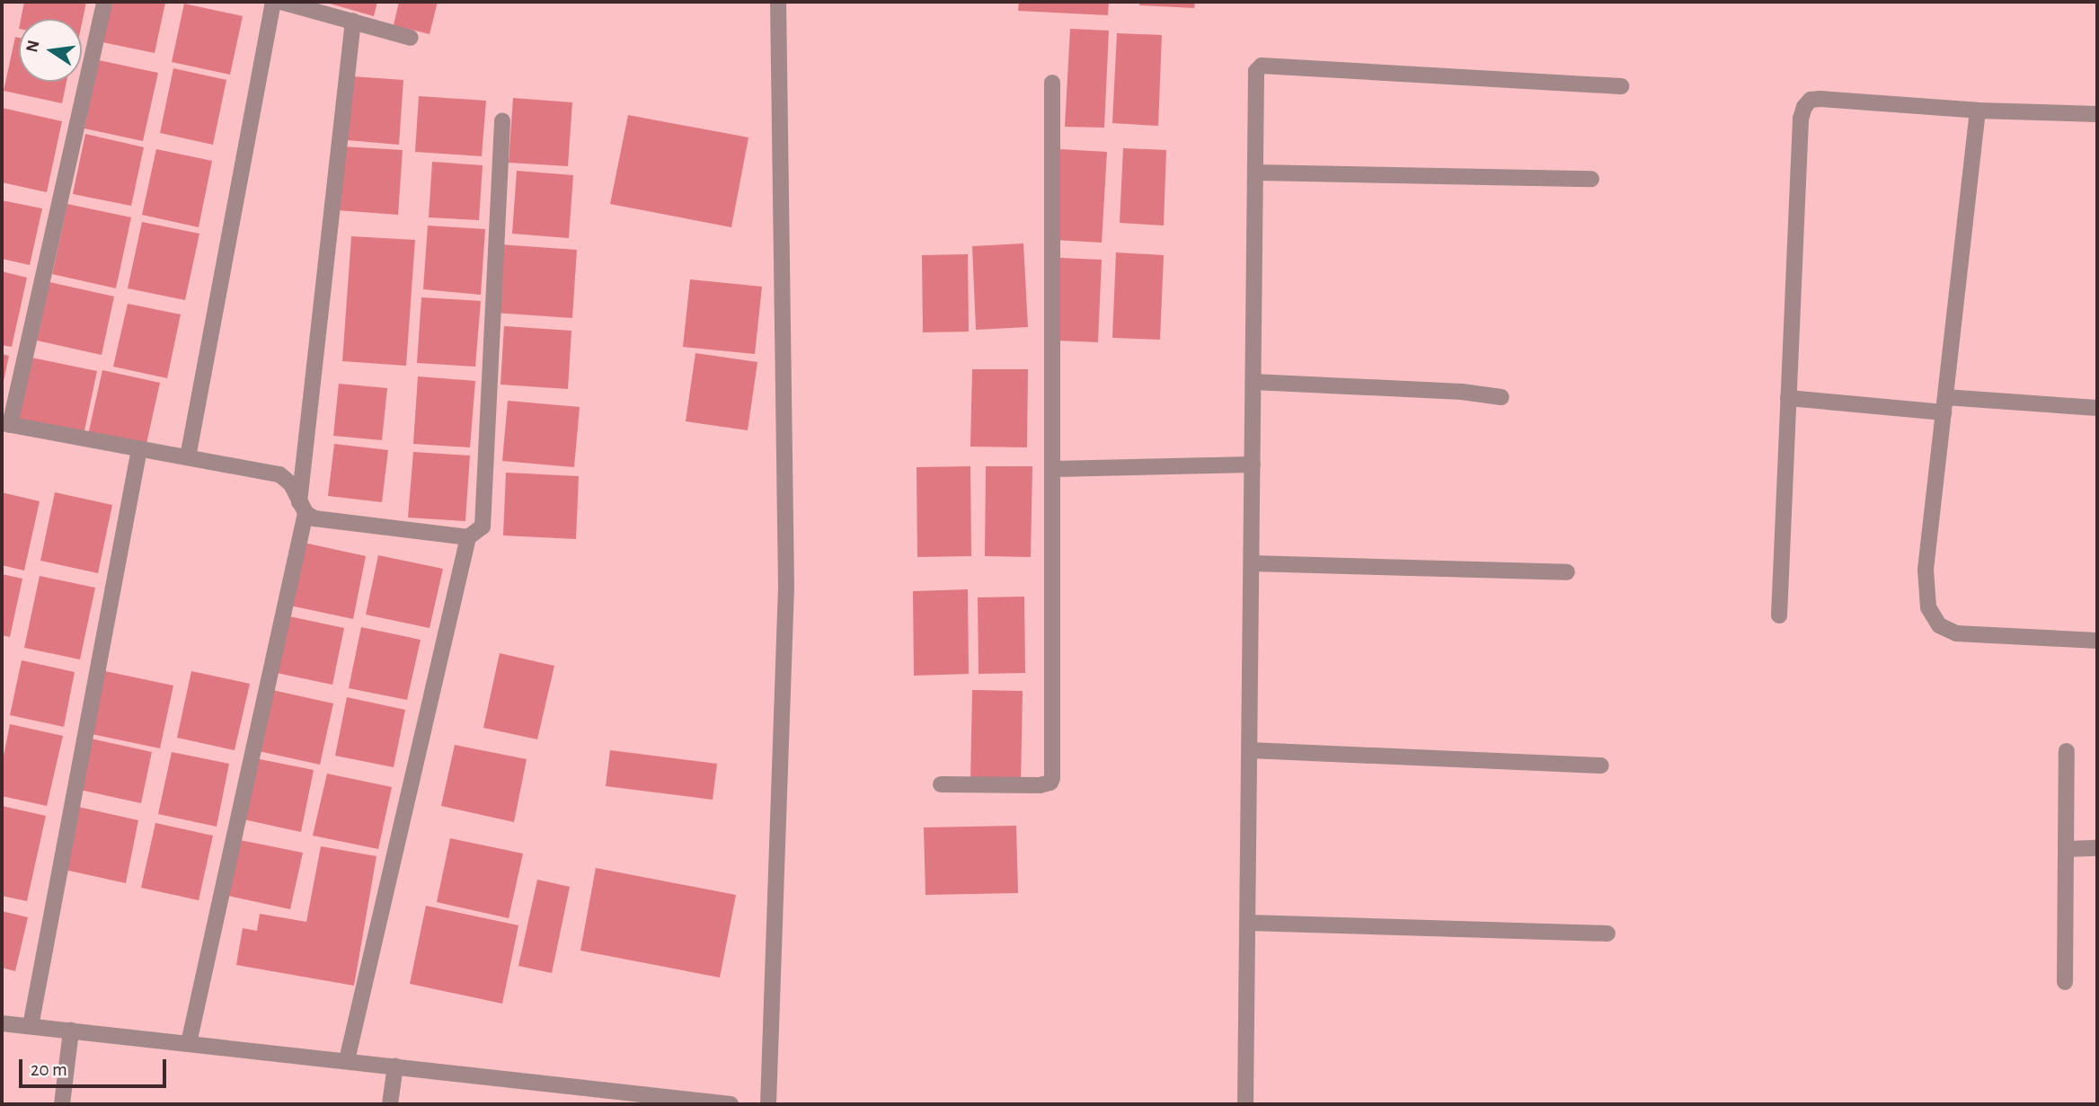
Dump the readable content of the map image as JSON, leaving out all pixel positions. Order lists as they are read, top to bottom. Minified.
{"scale_bar":"20 m","north":"left"}
